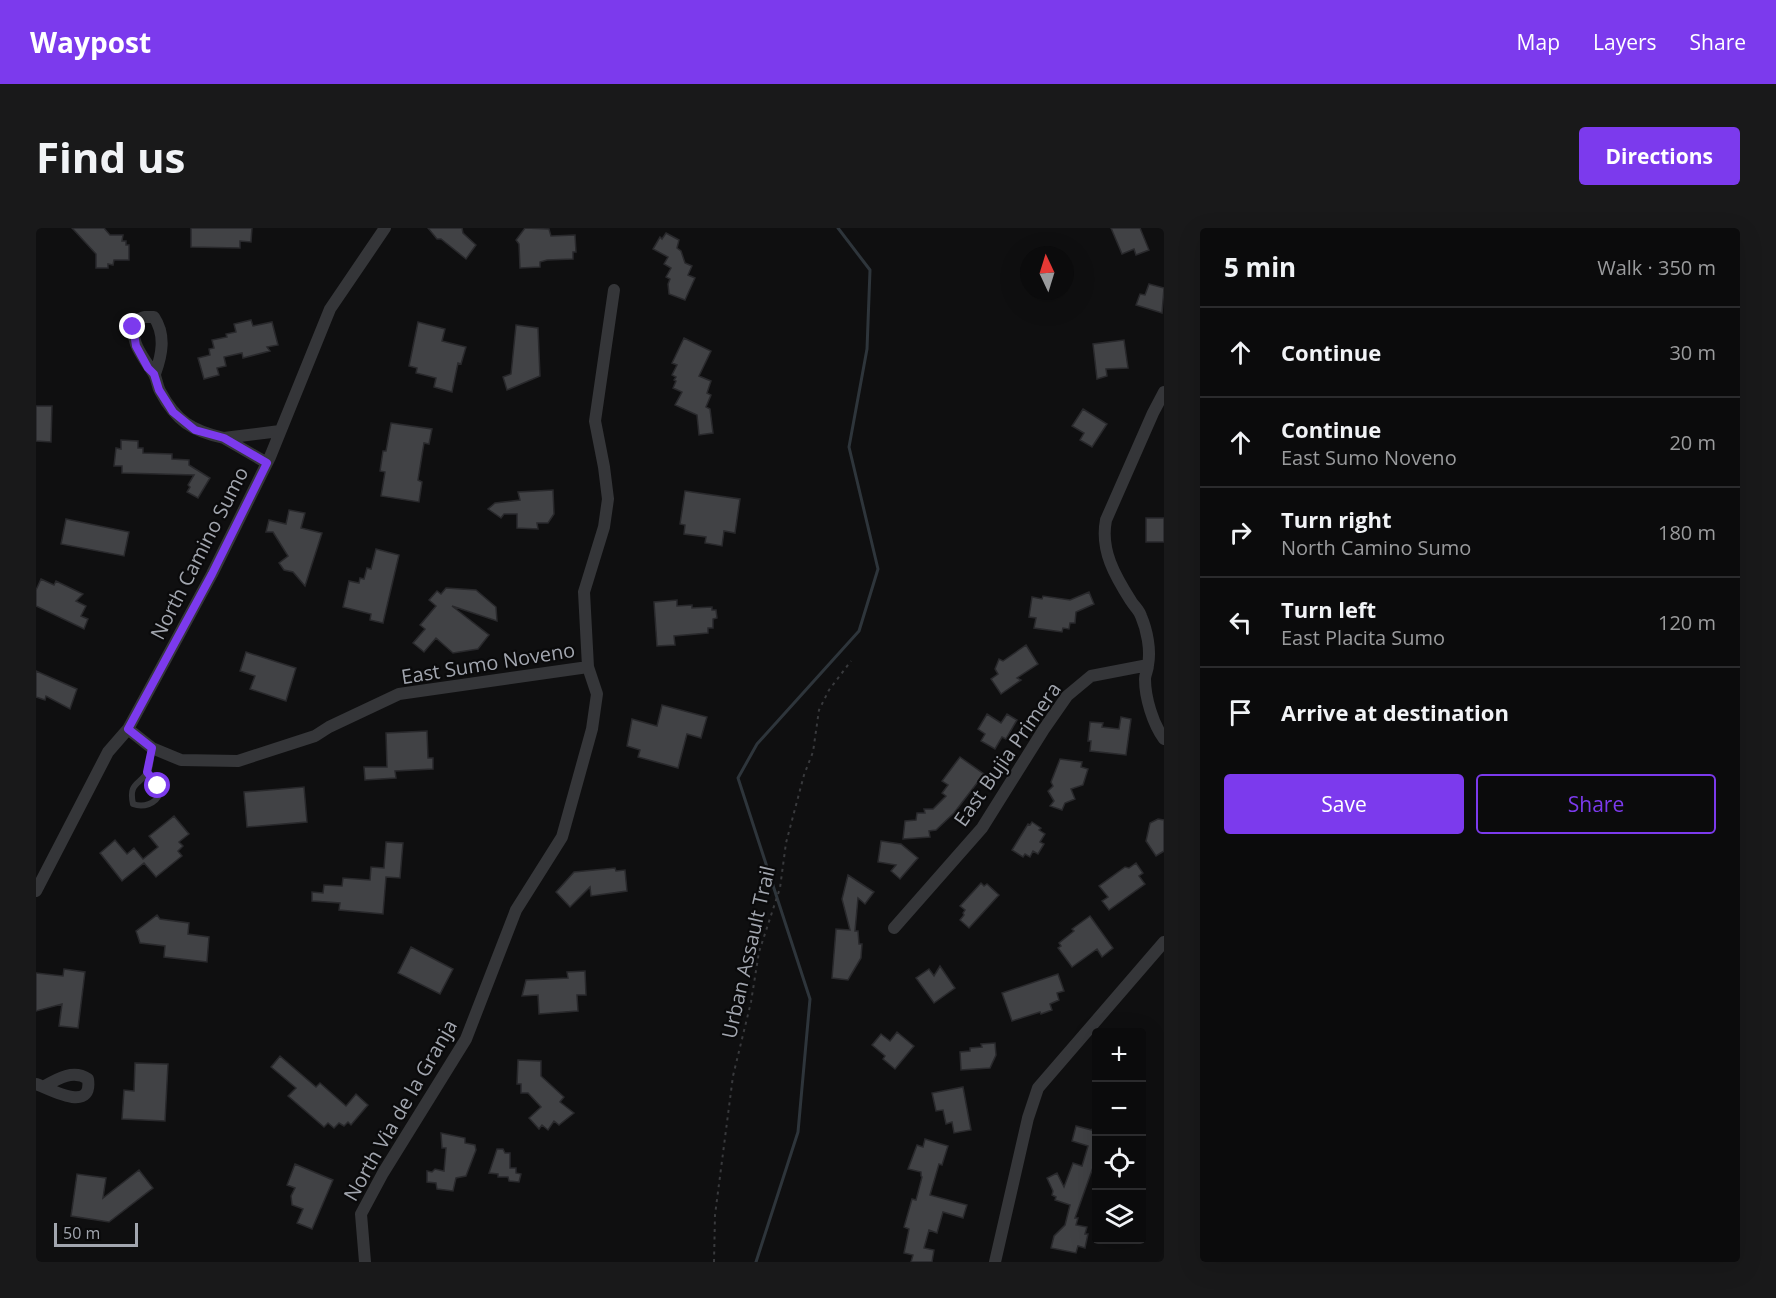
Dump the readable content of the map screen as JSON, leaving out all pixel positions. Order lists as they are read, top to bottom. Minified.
{"streets":{"street":["North Camino Sumo","East Sumo Noveno","East Bujia Primera","North Via de la Granja"],"path":["Urban Assault Trail"]},"crossings":[["North Camino Sumo","East Sumo Noveno"],["East Sumo Noveno","North Via de la Granja"]],"scale_bar":"50 m","north":"top","page":{"header":"Waypost","nav":["Map","Layers","Share"],"buttons":["Directions",["Save","Share"]],"title":"Find us","heading":["5 min","Walk · 350 m"],"list":[["Continue","30 m"],["Continue","East Sumo Noveno","20 m"],["Turn right","North Camino Sumo","180 m"],["Turn left","East Placita Sumo","120 m"],"Arrive at destination"],"map_buttons":["+","−"],"scale":"50 m"}}
